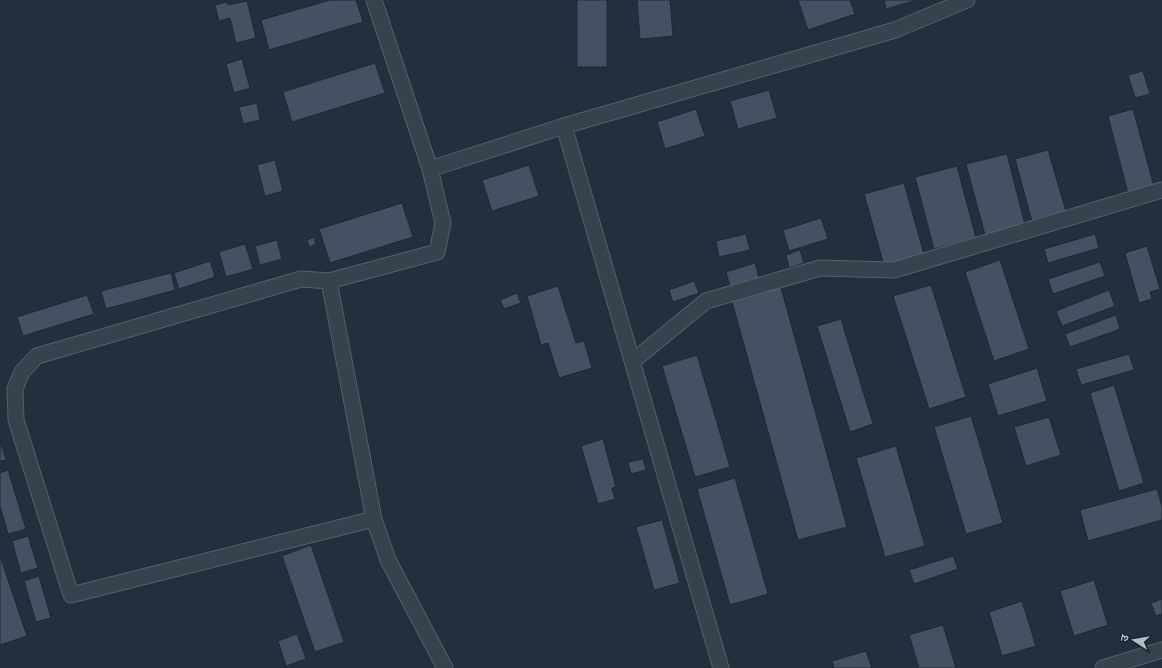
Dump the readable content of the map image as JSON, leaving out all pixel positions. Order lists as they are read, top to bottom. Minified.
{"north":"left"}
